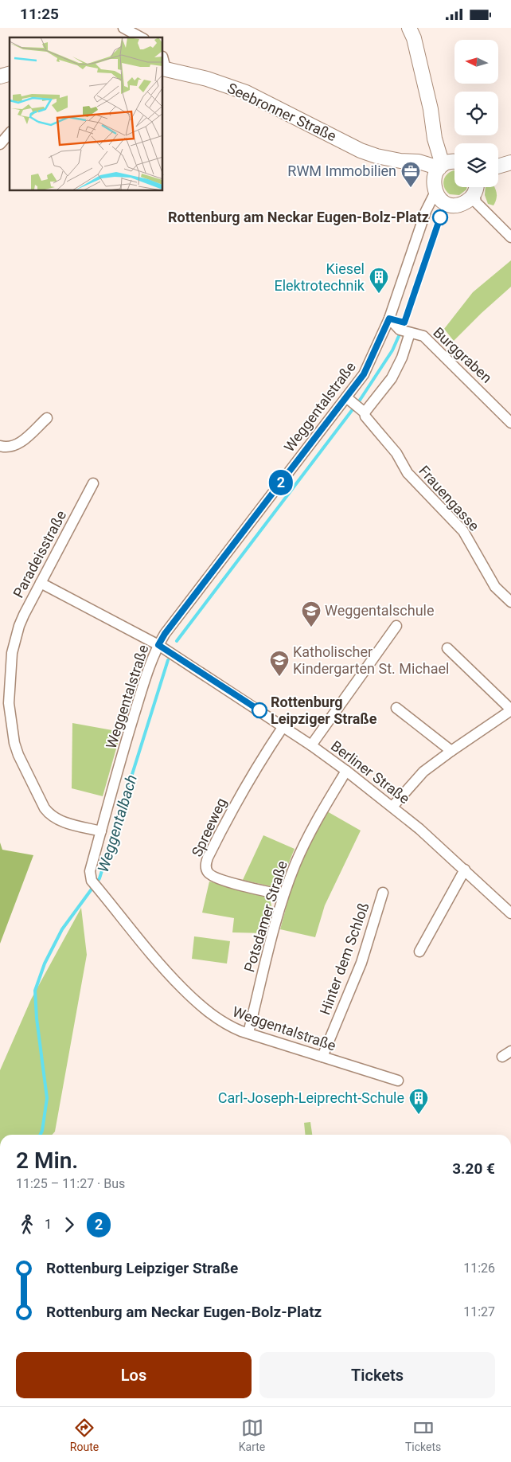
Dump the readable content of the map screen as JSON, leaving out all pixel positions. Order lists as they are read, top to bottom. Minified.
{"streets":{"street":["Seebronner Straße","Burggraben","Weggentalstraße","Frauengasse","Paradeisstraße","Berliner Straße","Spreeweg","Potsdamer Straße","Hinter dem Schloß"]},"crossings":[["Seebronner Straße","Weggentalstraße"],["Burggraben","Weggentalstraße"],["Weggentalstraße","Frauengasse"],["Weggentalstraße","Paradeisstraße"],["Weggentalstraße","Berliner Straße"],["Weggentalstraße","Potsdamer Straße"],["Weggentalstraße","Hinter dem Schloß"],["Paradeisstraße","Berliner Straße"],["Berliner Straße","Spreeweg"],["Berliner Straße","Potsdamer Straße"],["Spreeweg","Potsdamer Straße"]],"water":["Weggentalbach"],"places":{"office":["RWM Immobilien"],"other":["Rottenburg am Neckar Eugen-Bolz-Platz","Rottenburg Leipziger Straße"],"building":["Kiesel Elektrotechnik","Carl-Joseph-Leiprecht-Schule"],"school or university":["Weggentalschule","Katholischer Kindergarten St. Michael"]},"lines":["bus line 2"],"north":"left","page":{"status":"11:25","on_map":"2","heading":["2 Min.","11:25 – 11:27 · Bus","3.20 €"],"legs":["1","2"],"list":[{"name":"Rottenburg Leipziger Straße","value":"11:26"},{"name":"Rottenburg am Neckar Eugen-Bolz-Platz","value":"11:27"}],"buttons":["Los","Tickets"],"tabs":["Route","Karte","Tickets"]}}
